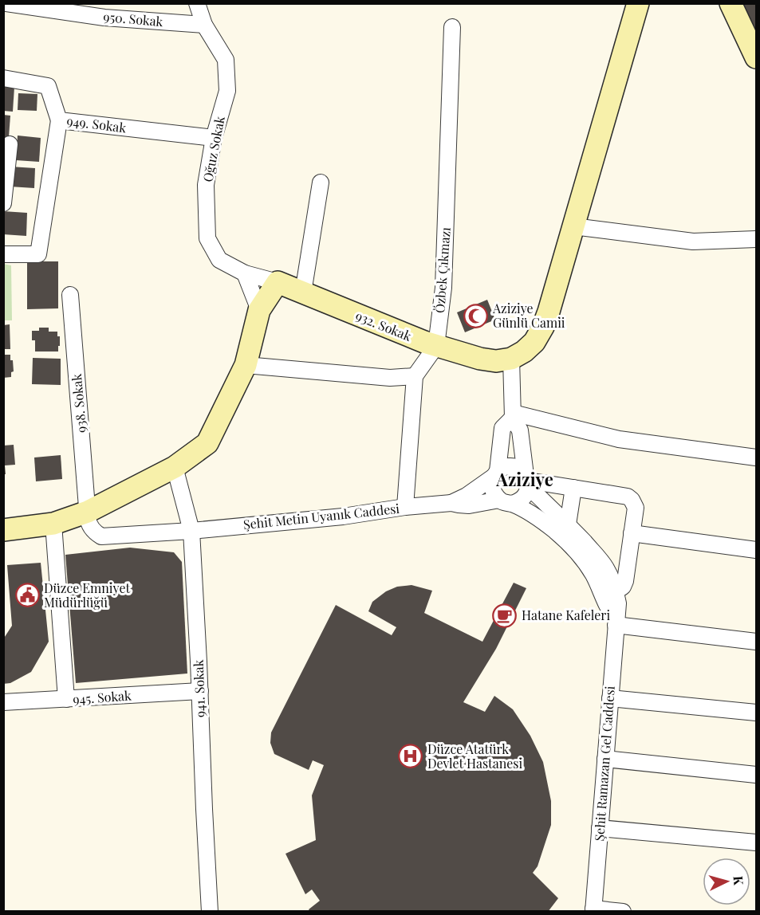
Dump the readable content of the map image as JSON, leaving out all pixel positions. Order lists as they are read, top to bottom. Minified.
{"streets":{"street":["950. Sokak","949. Sokak","Oğuz Sokak","Özbek Çıkmazı","932. Sokak","938. Sokak","Şehit Metin Uyanık Caddesi","941. Sokak","945. Sokak","Şehit Ramazan Gel Caddesi"]},"crossings":[["950. Sokak","Oğuz Sokak"],["949. Sokak","Oğuz Sokak"],["Oğuz Sokak","932. Sokak"],["Özbek Çıkmazı","932. Sokak"],["938. Sokak","Şehit Metin Uyanık Caddesi"],["938. Sokak","941. Sokak"],["Şehit Metin Uyanık Caddesi","941. Sokak"],["941. Sokak","945. Sokak"]],"districts":["Aziziye"],"places":{"mosque":["Aziziye Günlü Camii"],"public building":["Düzce Emniyet Müdürlüğü"],"cafe":["Hatane Kafeleri"],"hospital":["Düzce Atatürk Devlet Hastanesi"]},"north":"right"}
